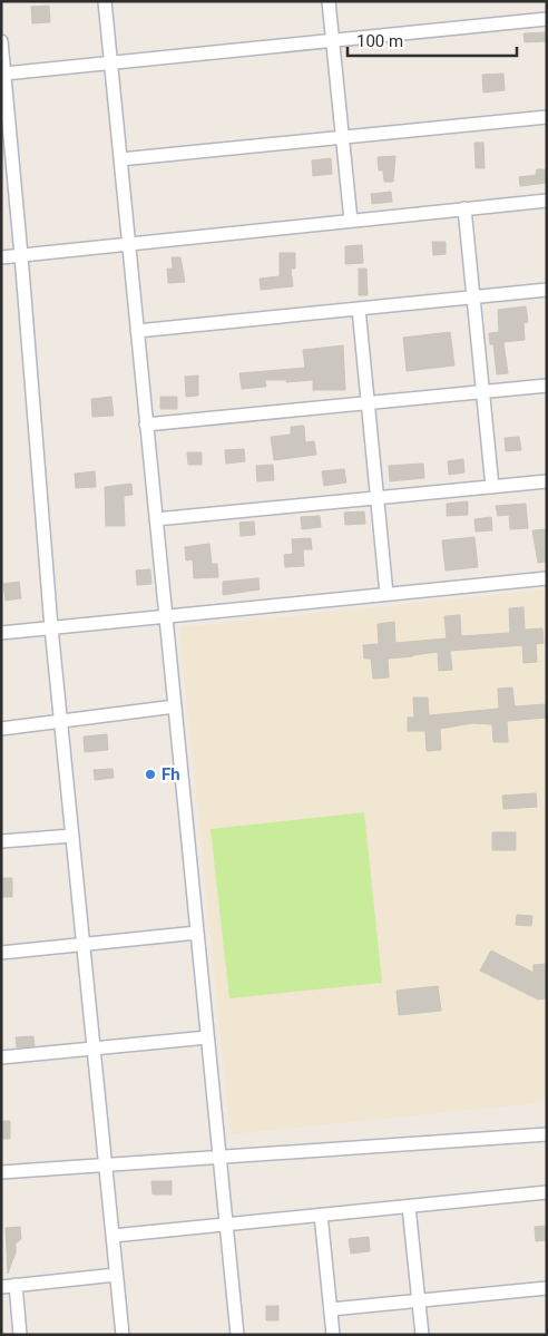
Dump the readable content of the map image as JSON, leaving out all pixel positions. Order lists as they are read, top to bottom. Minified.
{"places":["Fh"],"scale_bar":"100 m"}
